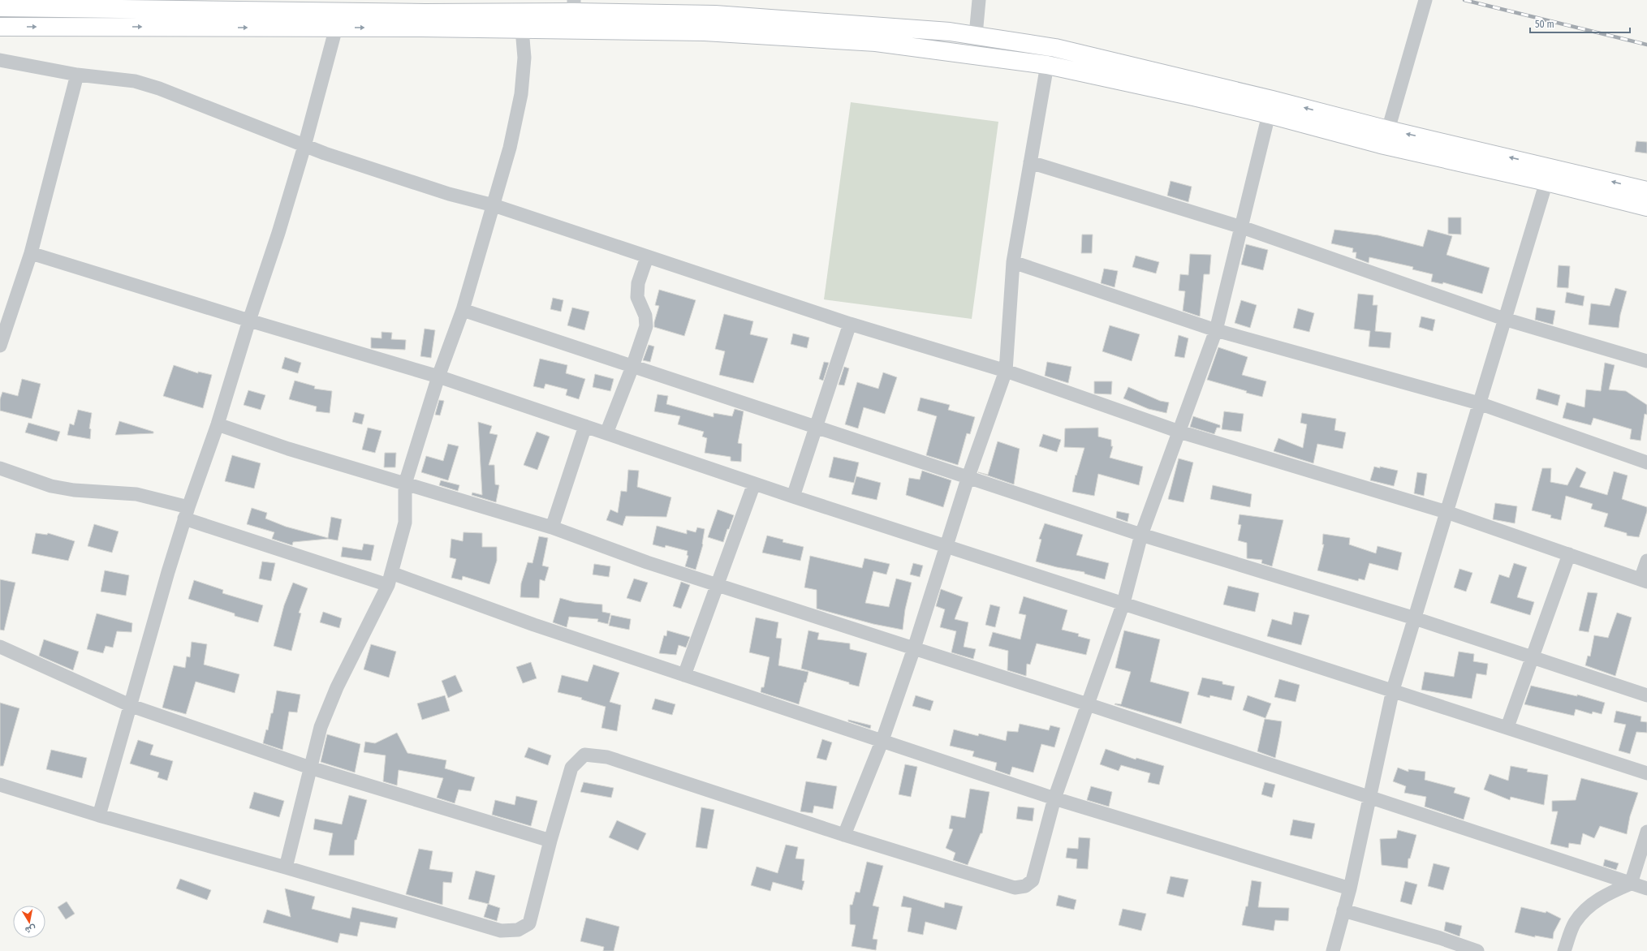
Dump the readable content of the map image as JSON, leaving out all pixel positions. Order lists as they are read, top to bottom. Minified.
{"scale_bar":"50 m","north":"bottom"}
